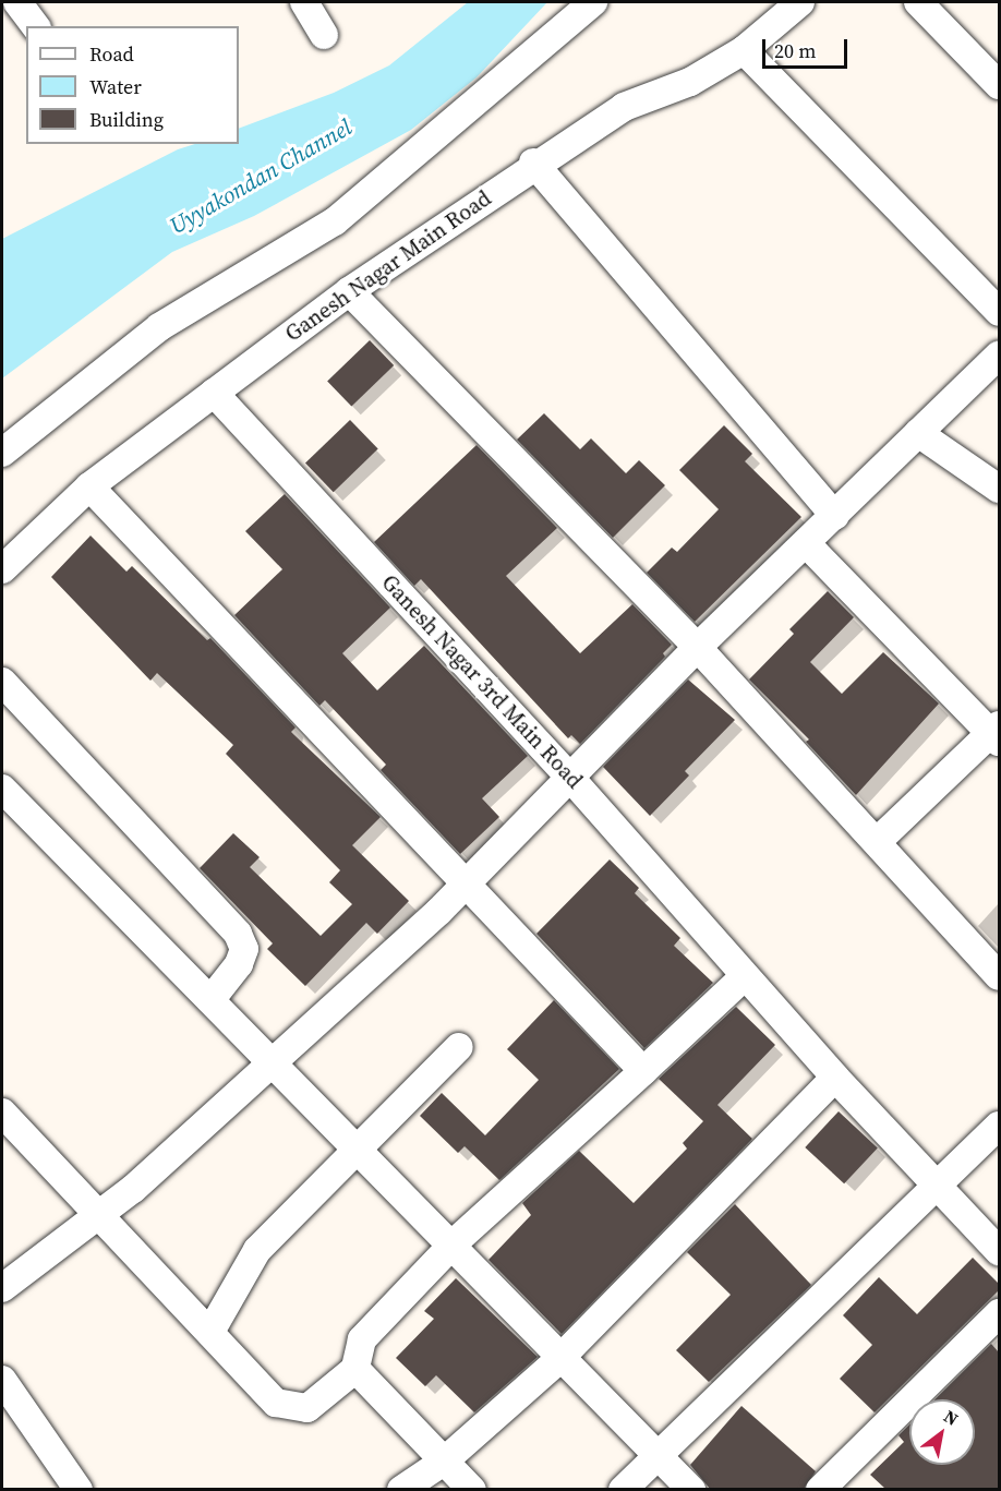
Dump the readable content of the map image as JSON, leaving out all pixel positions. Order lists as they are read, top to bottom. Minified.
{"streets":{"street":["Ganesh Nagar Main Road","Ganesh Nagar 3rd Main Road"]},"crossings":[["Ganesh Nagar Main Road","Ganesh Nagar 3rd Main Road"]],"water":["Uyyakondan Channel"],"legend":["Road","Water","Building"],"scale_bar":"20 m","north":"top right"}
